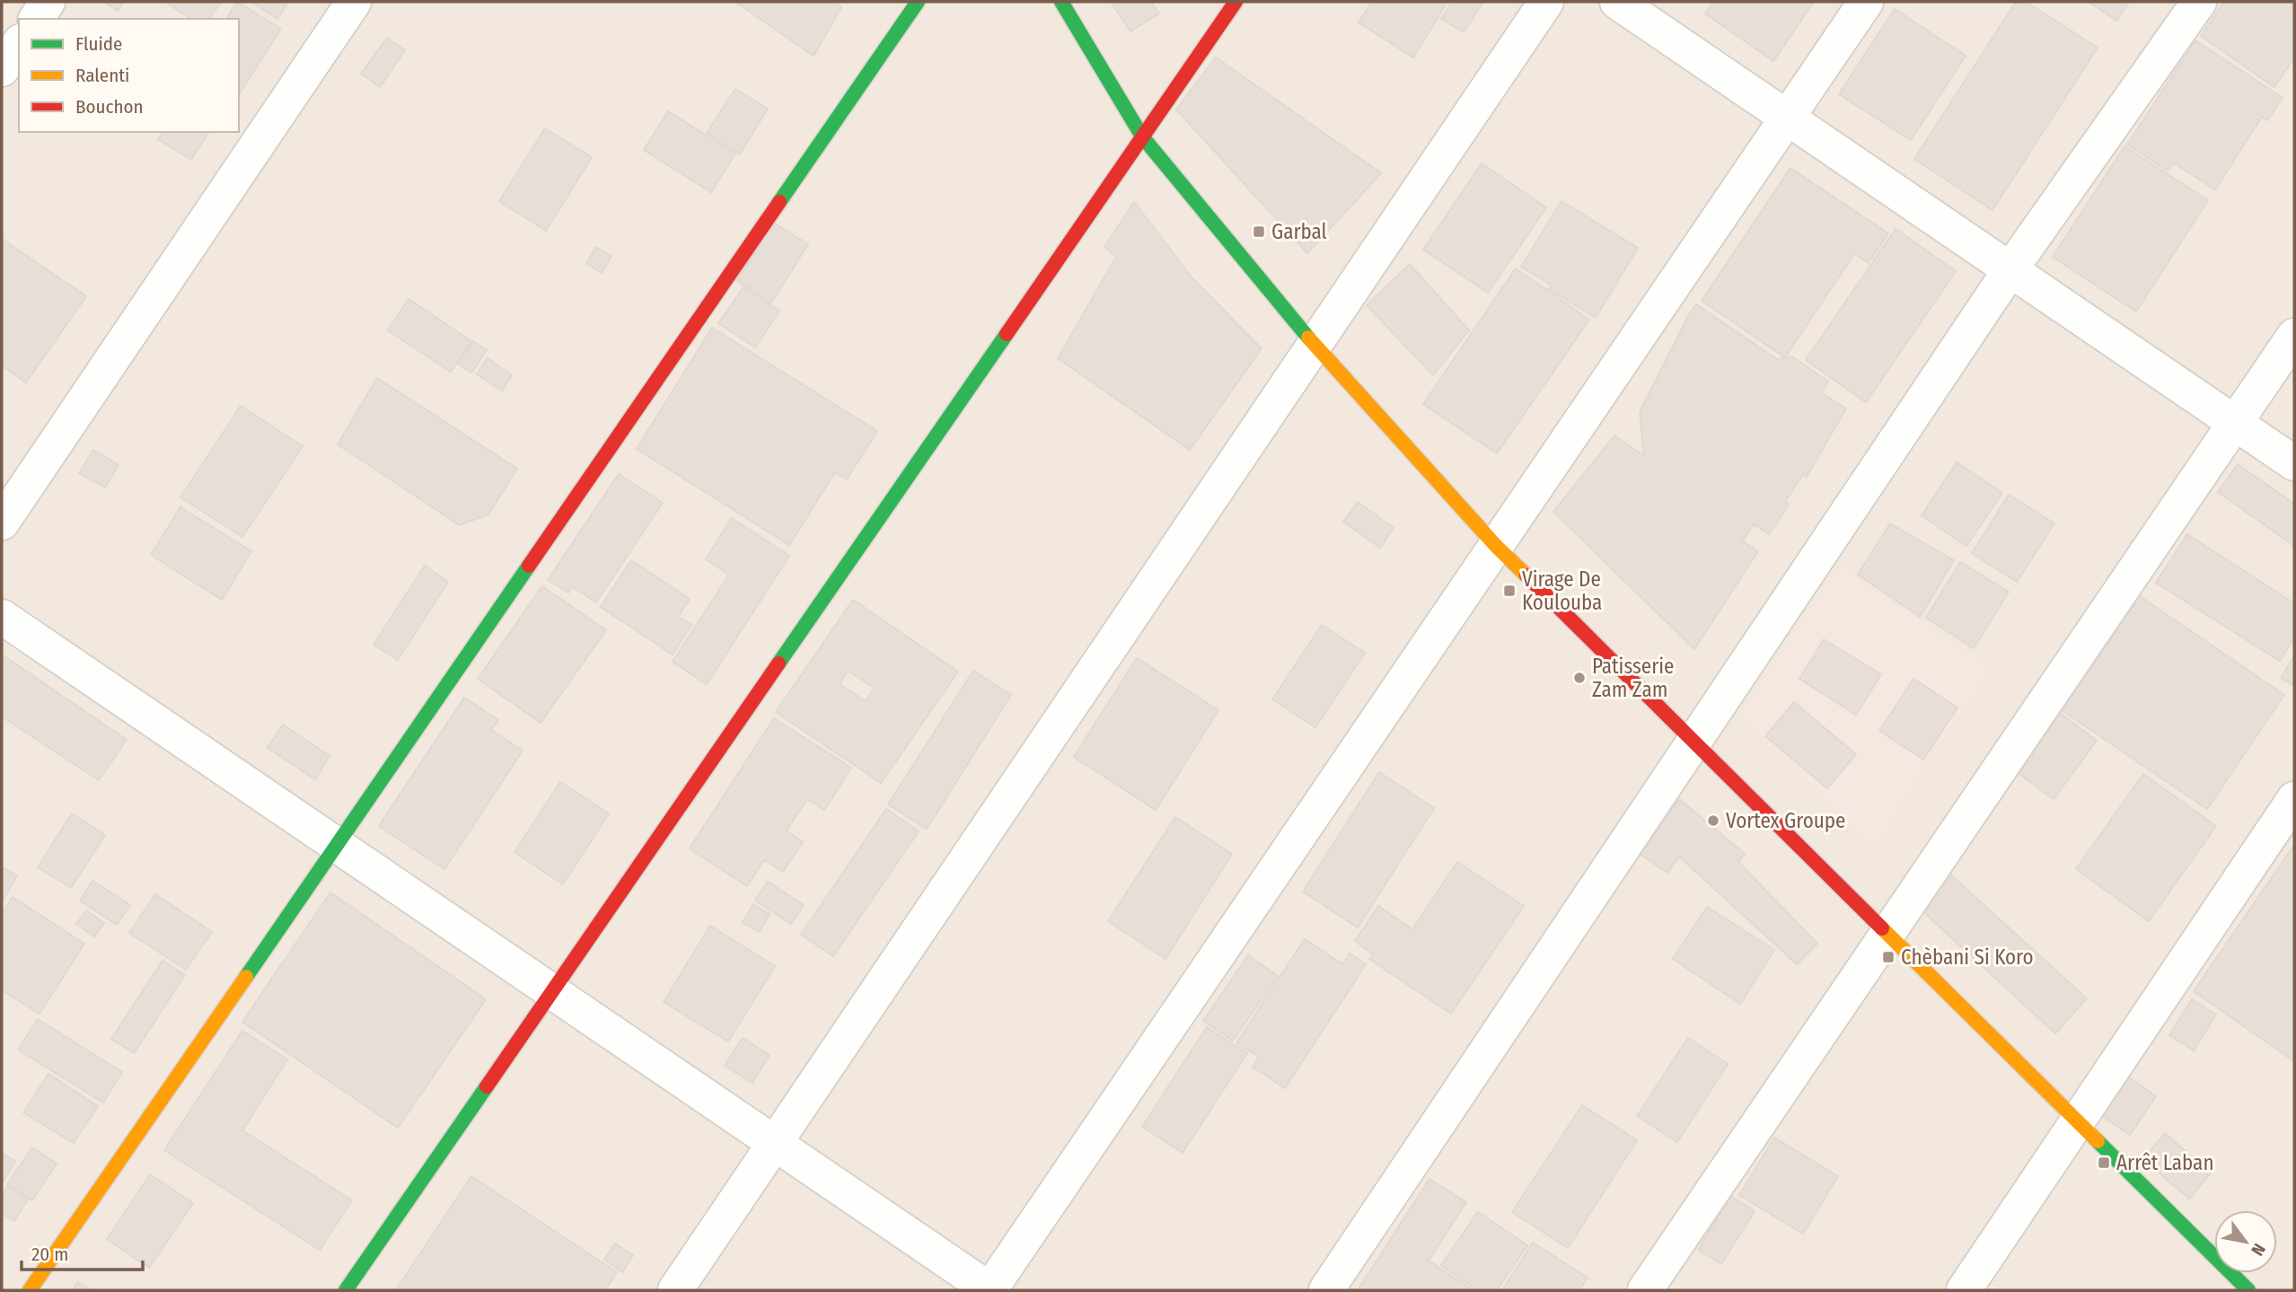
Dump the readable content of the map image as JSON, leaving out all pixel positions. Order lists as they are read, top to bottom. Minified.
{"places":{"transit":["Garbal","Virage De Koulouba","Chèbani Si Koro","Arrêt Laban"],"other":["Patisserie Zam Zam","Vortex Groupe"]},"legend":["Fluide","Ralenti","Bouchon"],"scale_bar":"20 m","north":"bottom right"}
